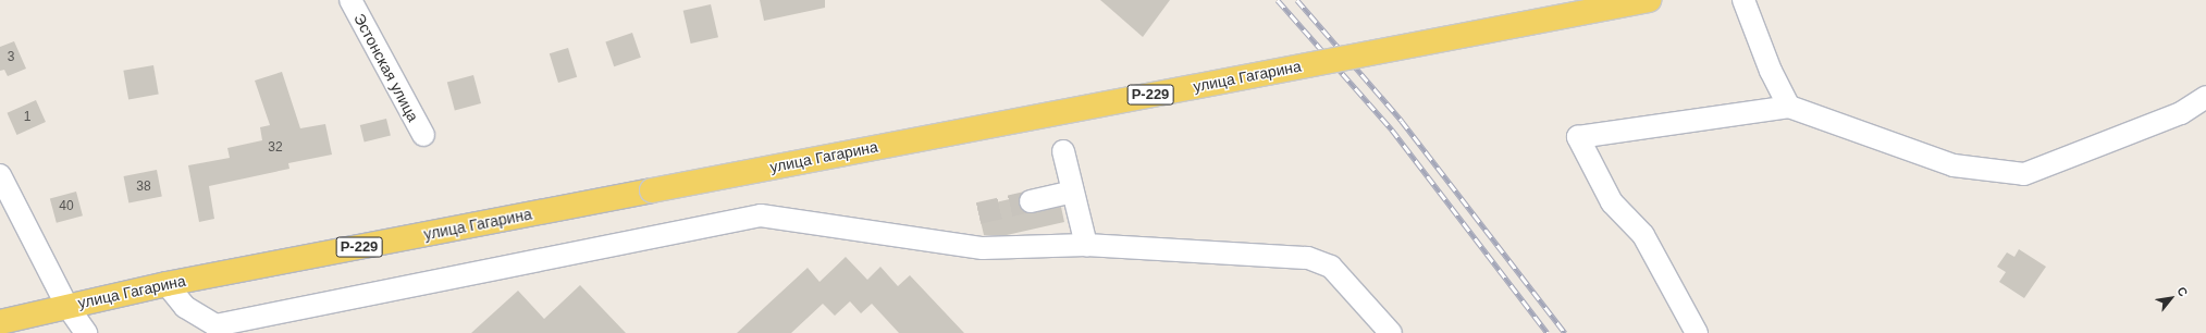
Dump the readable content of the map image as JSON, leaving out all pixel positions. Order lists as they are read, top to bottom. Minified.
{"streets":{"main road":["улица Гагарина","Р-229"],"street":["Эстонская улица"]},"house_numbers":["3","1","32","38","40"],"north":"top right"}
